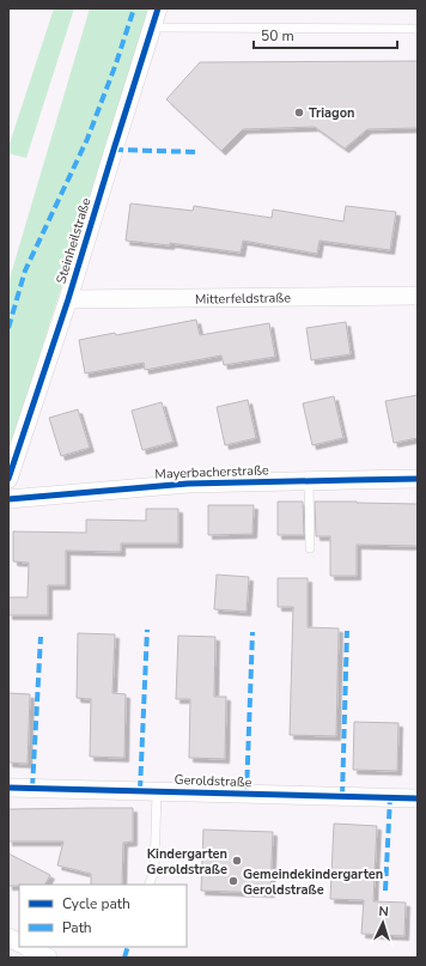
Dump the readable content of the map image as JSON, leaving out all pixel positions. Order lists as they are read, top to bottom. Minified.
{"streets":{"street":["Steinheilstraße","Mitterfeldstraße","Mayerbacherstraße","Geroldstraße"]},"crossings":[["Steinheilstraße","Mitterfeldstraße"]],"places":["Triagon","Kindergarten Geroldstraße","Gemeindekindergarten Geroldstraße"],"legend":["Cycle path","Path"],"scale_bar":"50 m","north":"top"}
